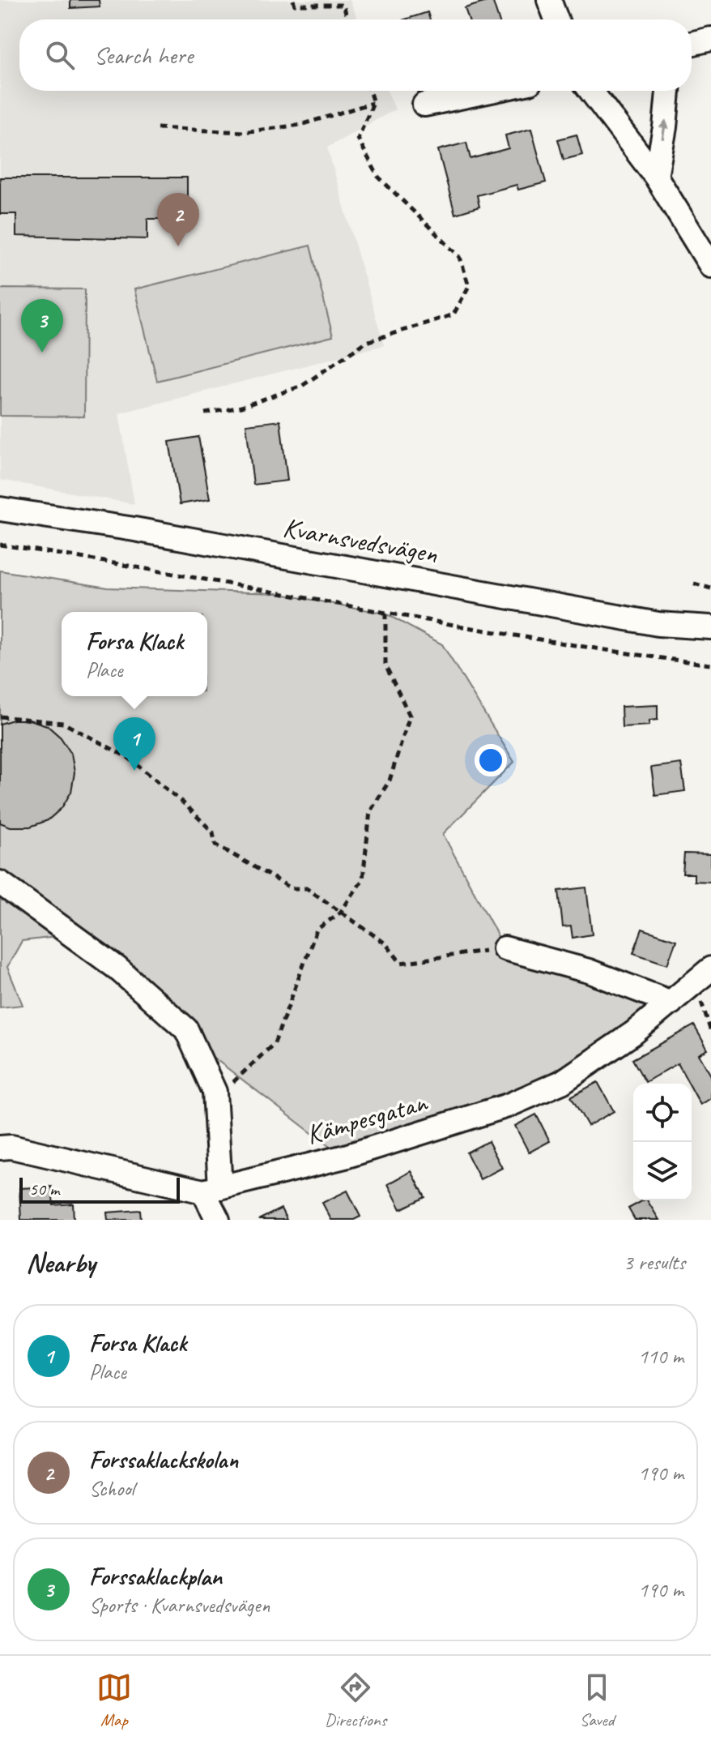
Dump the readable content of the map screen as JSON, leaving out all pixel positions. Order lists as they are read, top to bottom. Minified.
{"streets":{"street":["Kvarnsvedsvägen","Kämpesgatan"]},"scale_bar":"50 m","page":{"search":"Search here","pins":["2","3","1"],"popup":["Forsa Klack","Place"],"scale":"50 m","heading":["Nearby","3 results"],"list":[{"mark":"1","name":"Forsa Klack","note":"Place","value":"110 m"},{"mark":"2","name":"Forssaklackskolan","note":"School","value":"190 m"},{"mark":"3","name":"Forssaklackplan","note":"Sports · Kvarnsvedsvägen","value":"190 m"}],"nav":["Map","Directions","Saved"]}}
